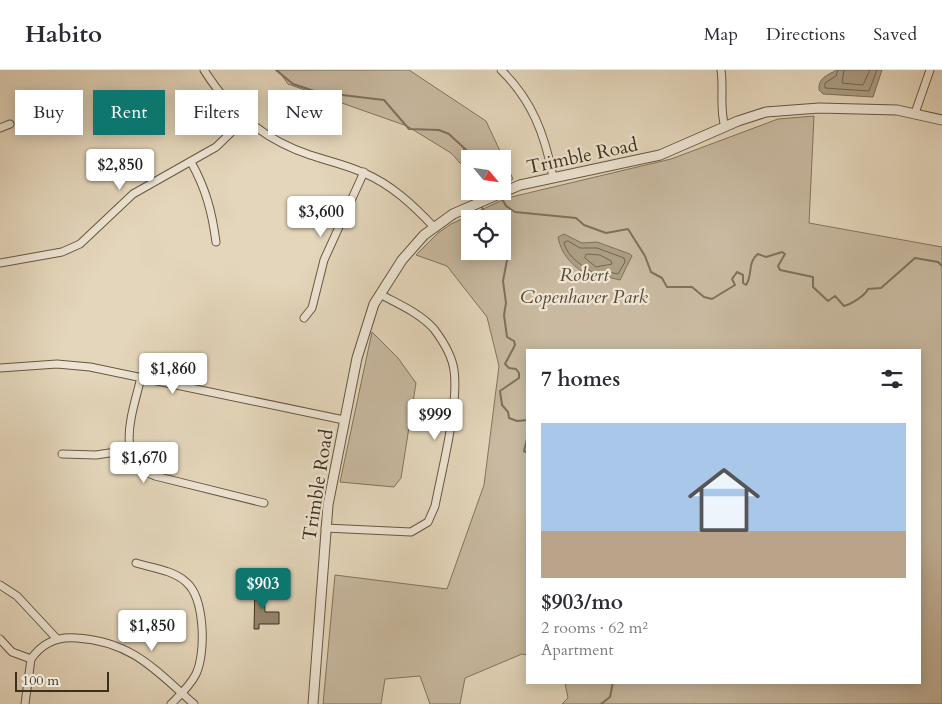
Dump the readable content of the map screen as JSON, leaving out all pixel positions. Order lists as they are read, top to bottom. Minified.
{"streets":{"street":["Trimble Road"]},"parks":["Robert Copenhaver Park"],"scale_bar":"100 m","north":"bottom right","page":{"header":"Habito","nav":["Map","Directions","Saved"],"chip":["Buy","Rent","Filters","New"],"price":["$2,850","$3,600","$1,860","$999","$1,670","$903","$1,850"],"heading":"7 homes","list":[{"name":"$903/mo","note":"2 rooms · 62 m² · Apartment"}],"scale":"100 m"}}
